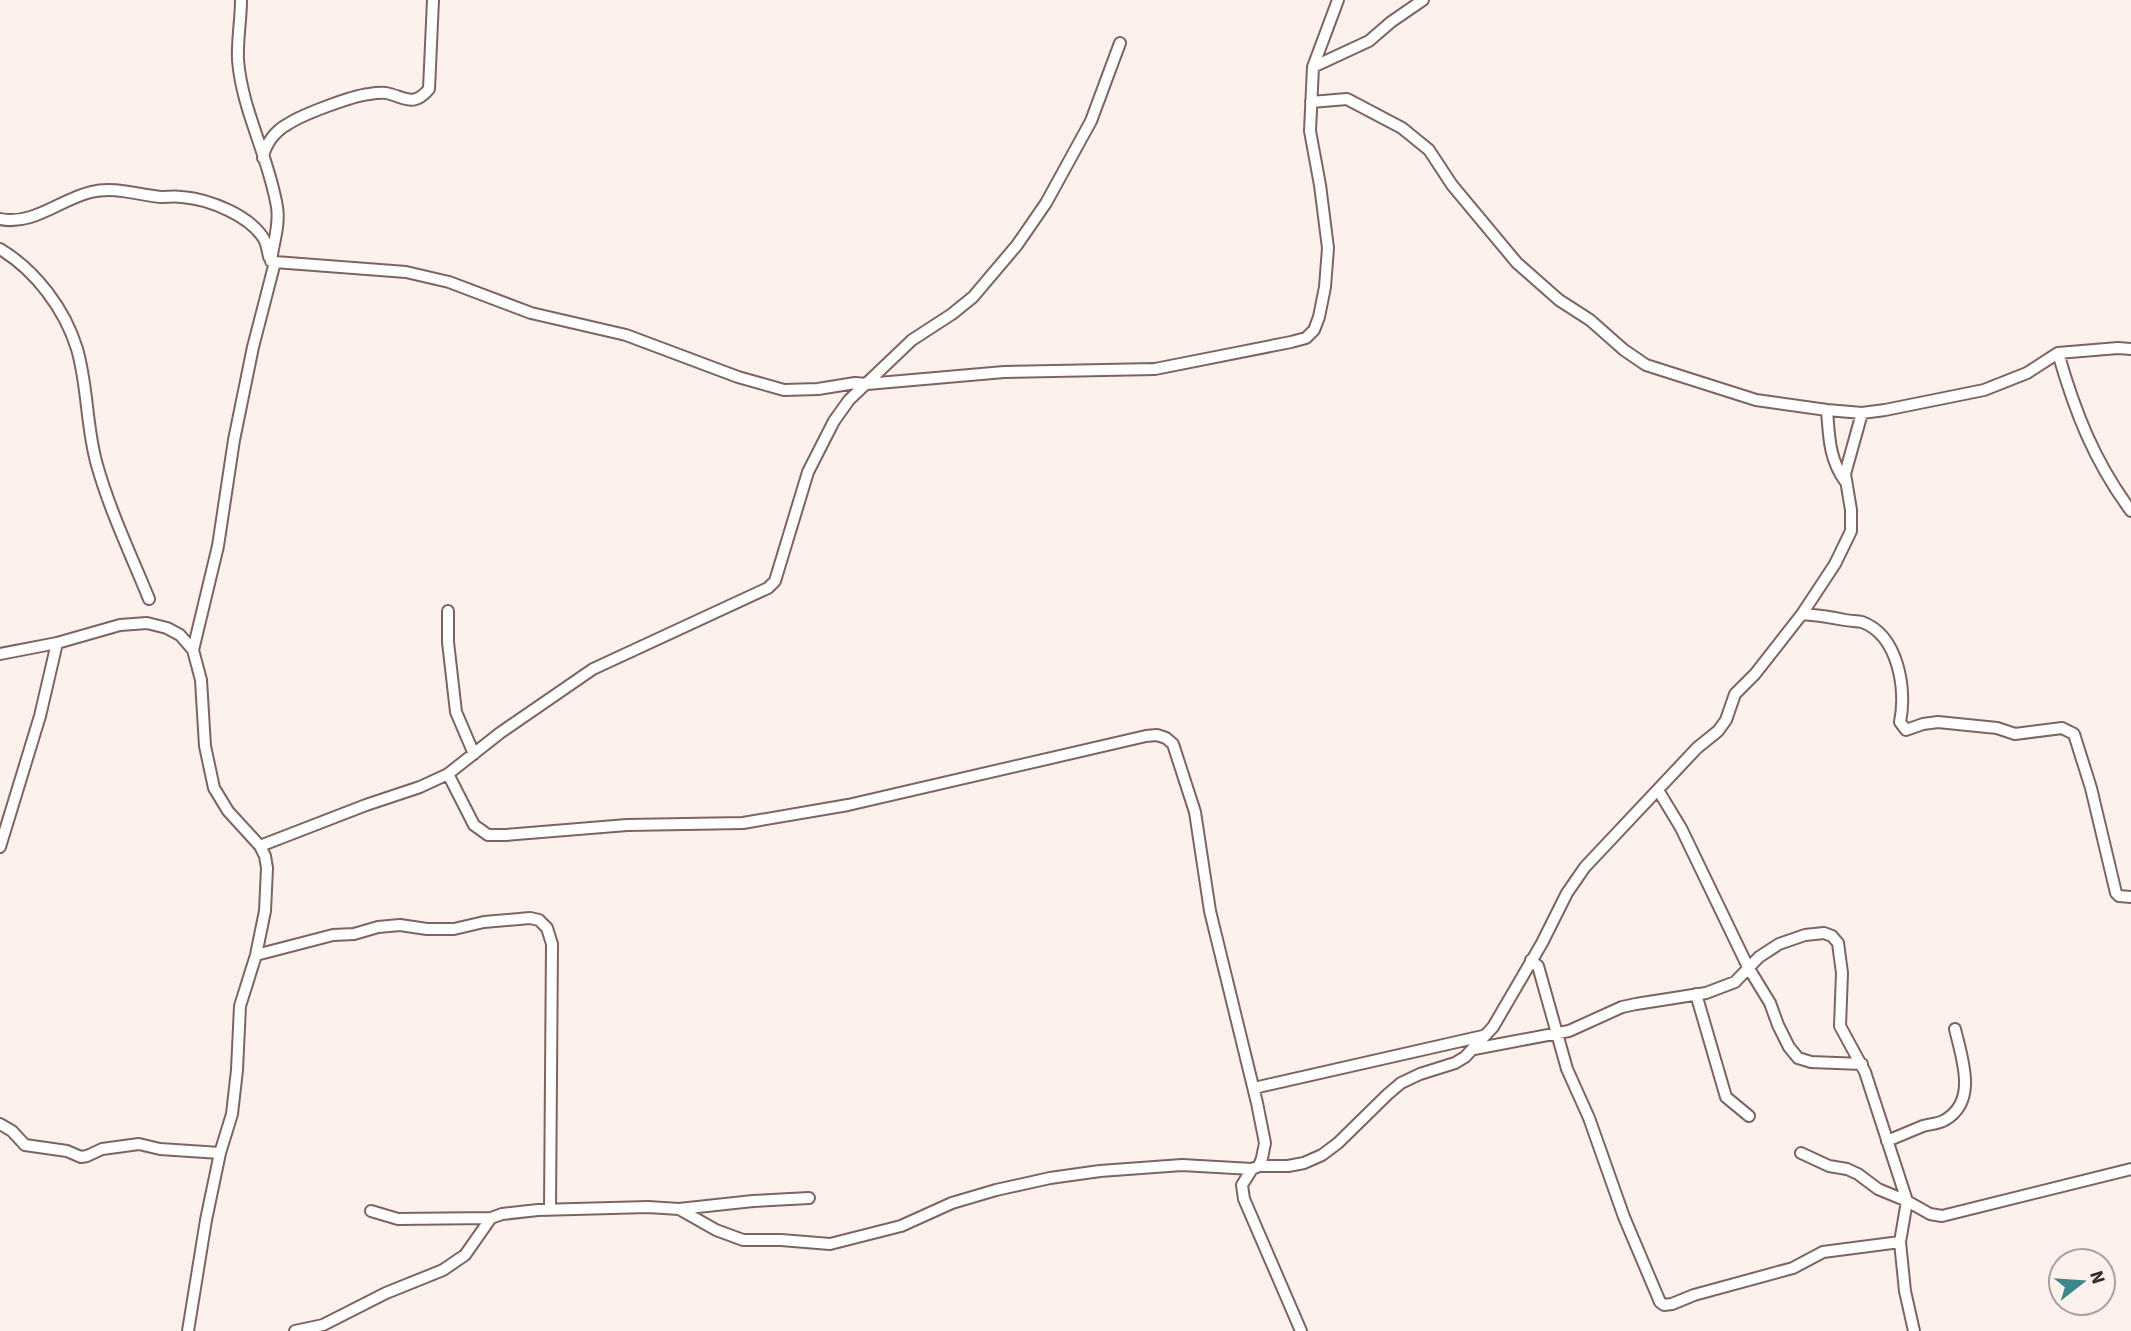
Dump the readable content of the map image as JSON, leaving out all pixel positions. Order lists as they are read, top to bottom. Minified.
{"north":"right"}
